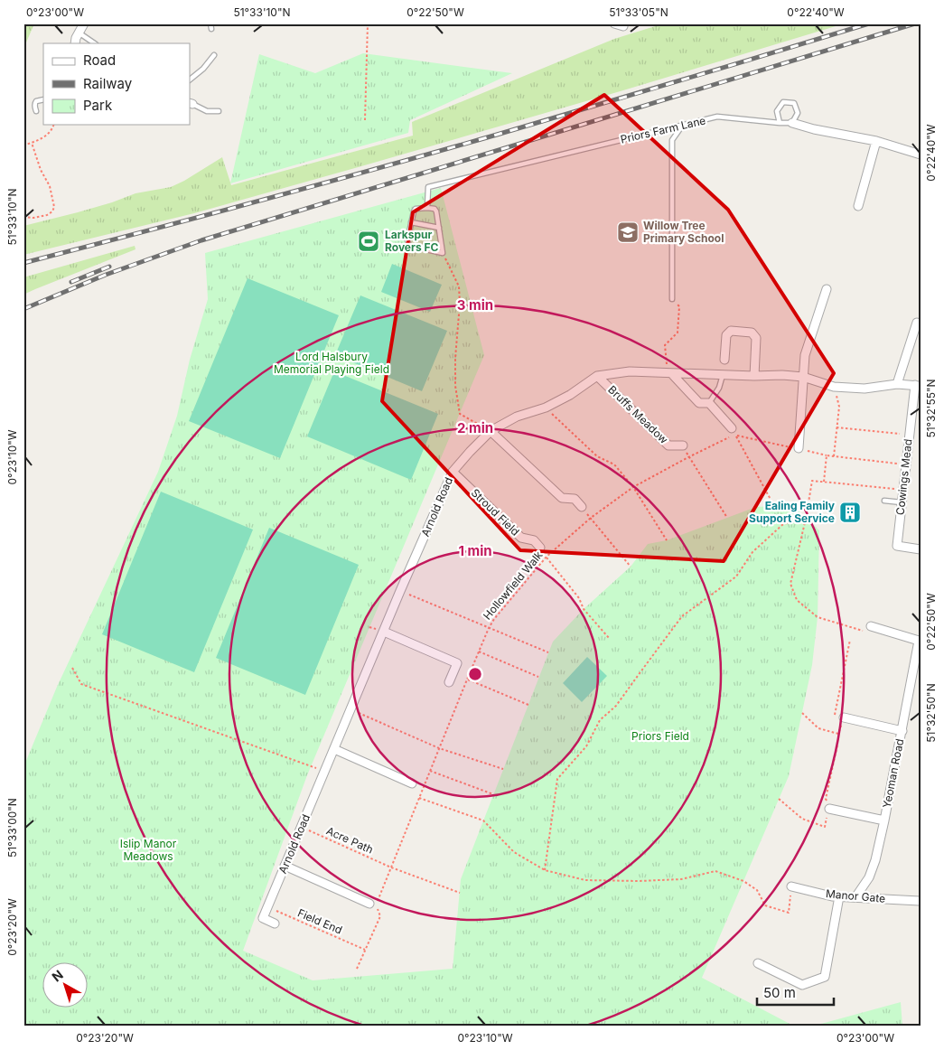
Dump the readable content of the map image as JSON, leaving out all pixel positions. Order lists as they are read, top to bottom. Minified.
{"streets":{"street":["Priors Farm Lane","Bruffs Meadow","Cowings Mead","Arnold Road","Stroud Field","Yeoman Road","Manor Gate"],"path":["Hollowfield Walk","Acre Path","Field End"]},"crossings":[["Bruffs Meadow","Arnold Road"],["Cowings Mead","Arnold Road"],["Arnold Road","Stroud Field"],["Arnold Road","Acre Path"],["Arnold Road","Field End"],["Hollowfield Walk","Acre Path"],["Hollowfield Walk","Field End"],["Yeoman Road","Manor Gate"]],"parks":["Lord Halsbury Memorial Playing Field","Priors Field","Islip Manor Meadows"],"places":{"school or university":["Willow Tree Primary School"],"sports":["Larkspur Rovers FC"],"building":["Ealing Family Support Service"]},"legend":["Road","Railway","Park"],"scale_bar":"50 m","north":"top left","coordinates":["0°23'00\"W","51°33'10\"N","0°22'50\"W","51°33'05\"N","0°22'40\"W","51°32'55\"N","0°23'10\"W","51°32'50\"N","51°33'00\"N","0°23'20\"W"],"rings":["3 min","2 min","1 min"]}
